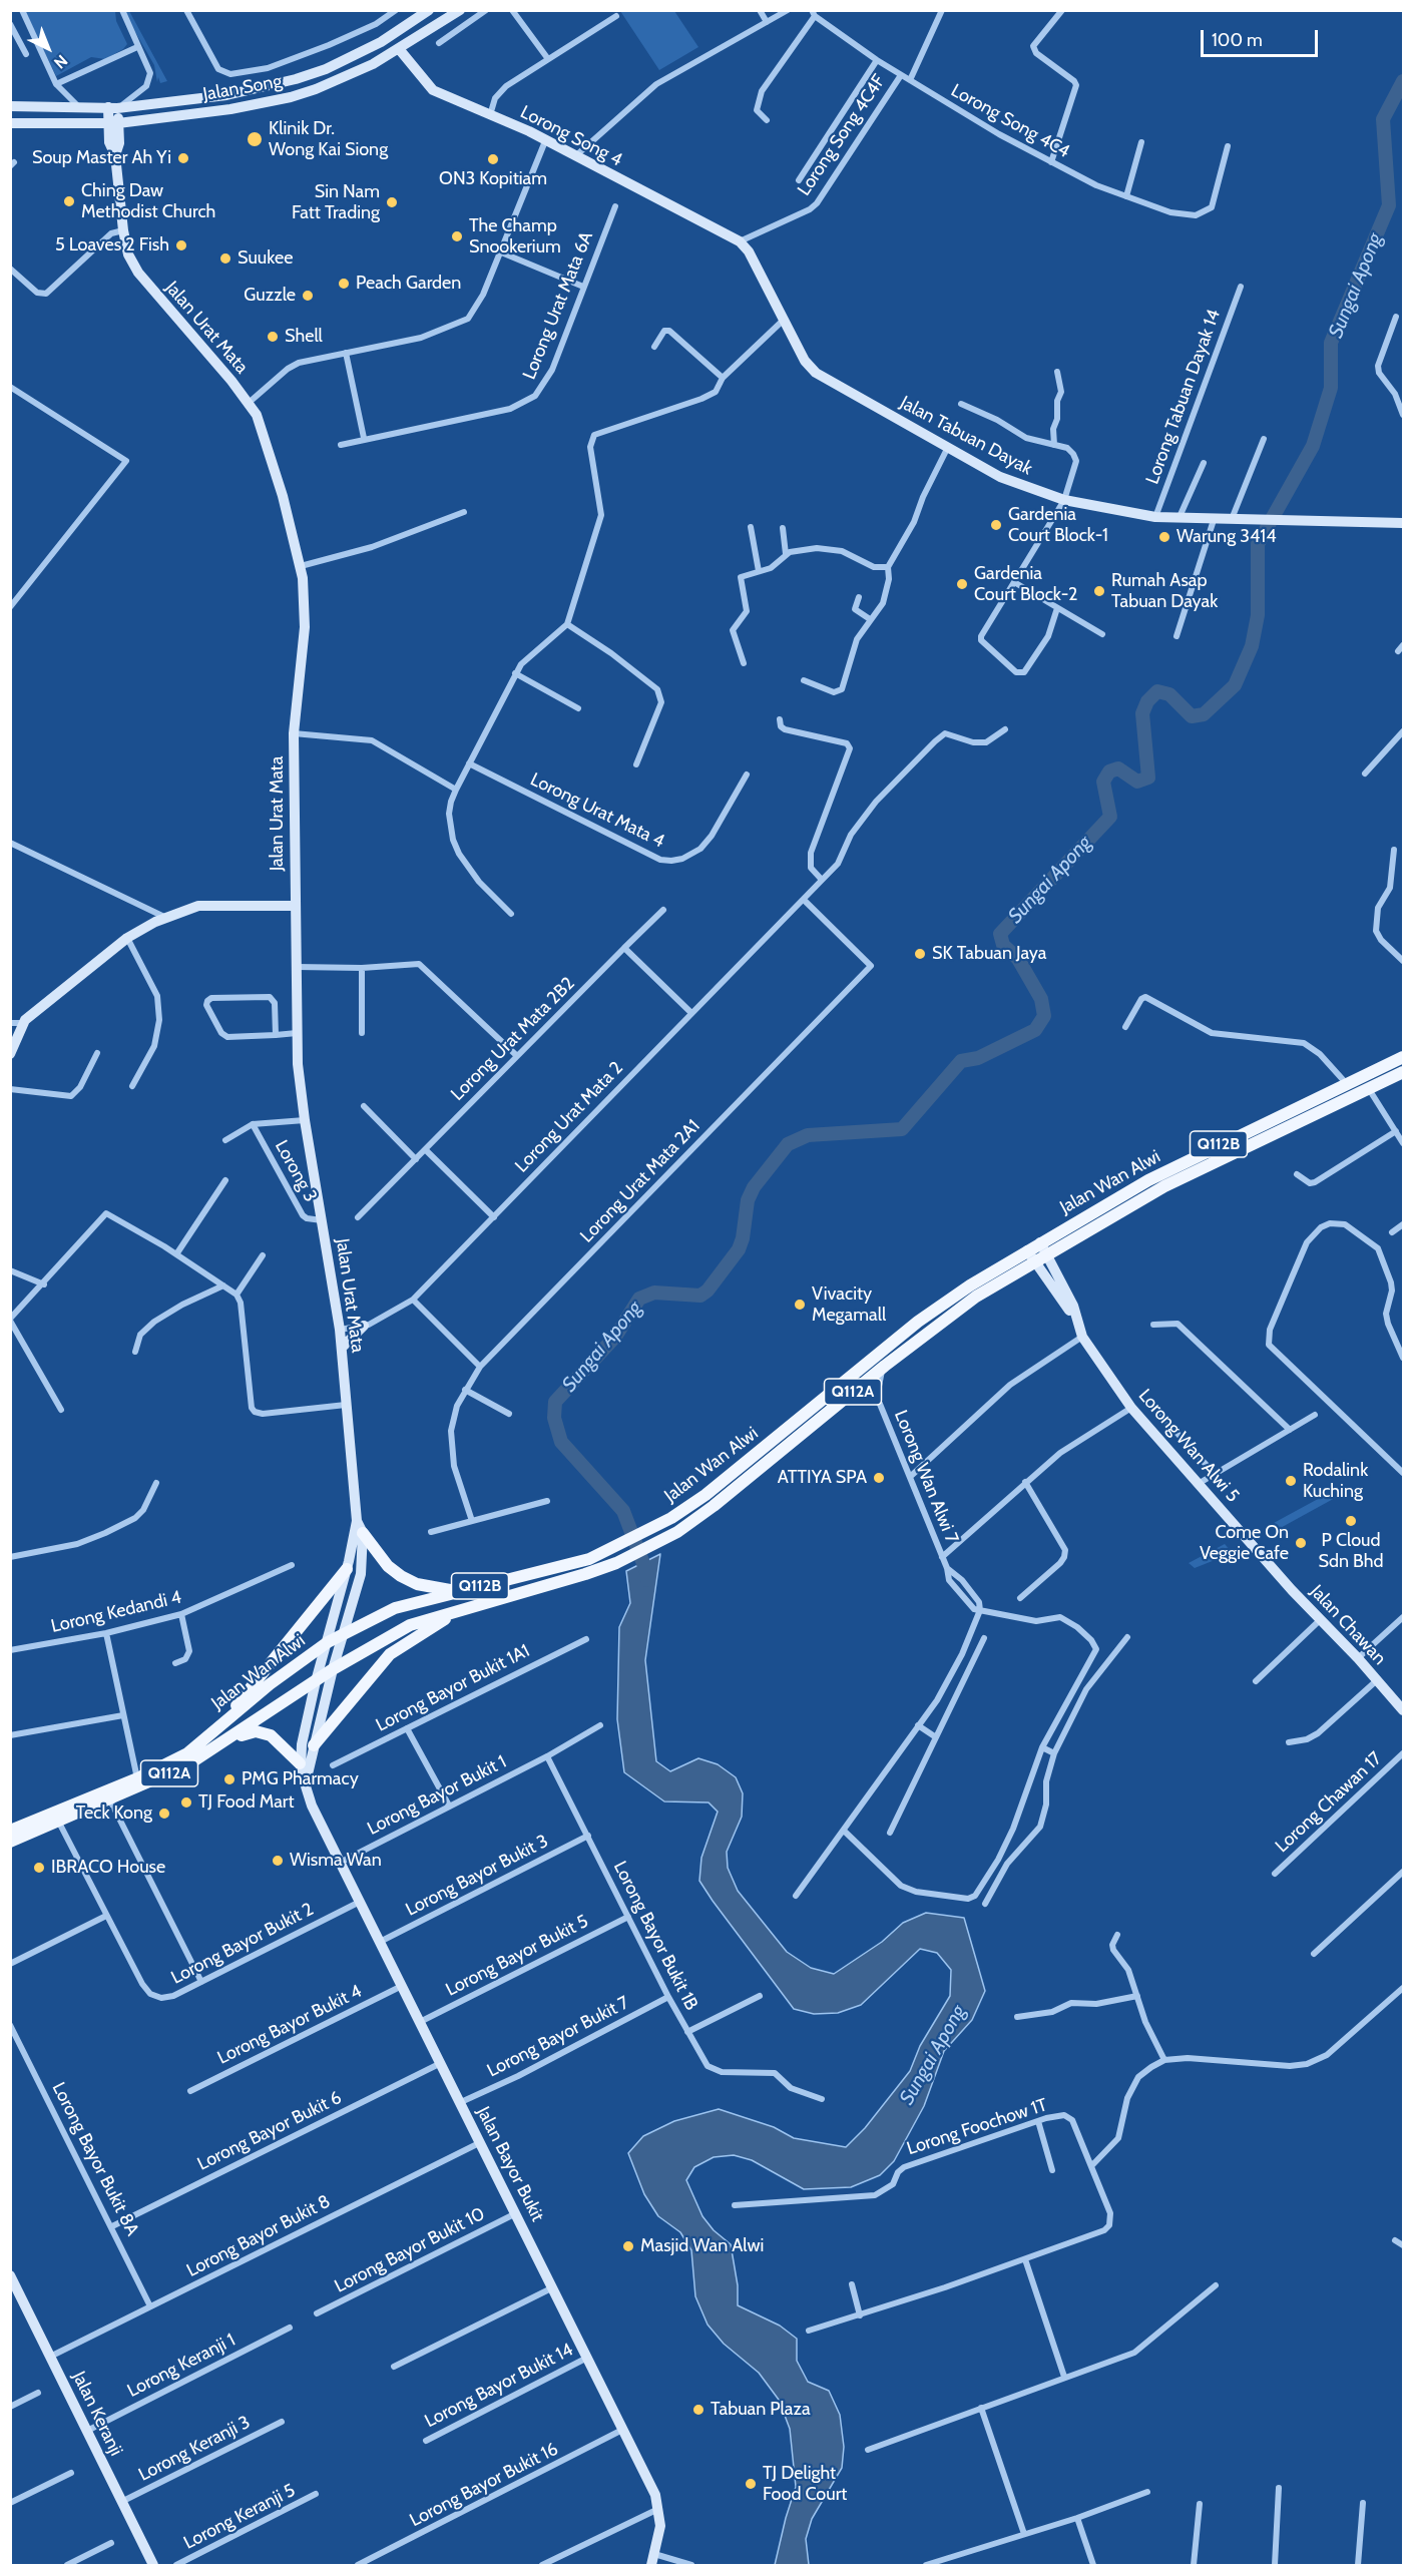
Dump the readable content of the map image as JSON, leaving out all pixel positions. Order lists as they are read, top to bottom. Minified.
{"streets":{"main road":["Q112B","Jalan Wan Alwi","Q112A"],"street":["Jalan Song","Lorong Song 4C4","Lorong Song 4C4F","Lorong Song 4","Lorong Urat Mata 6A","Jalan Urat Mata","Lorong Tabuan Dayak 14","Jalan Tabuan Dayak","Lorong Urat Mata 4","Lorong Urat Mata 2B2","Lorong Urat Mata 2","Lorong 3","Lorong Urat Mata 2A1","Lorong Wan Alwi 5","Lorong Wan Alwi 7","Lorong Kedandi 4","Jalan Chawan","Lorong Bayor Bukit 1A1","Lorong Bayor Bukit 1","Lorong Chawan 17","Lorong Bayor Bukit 3","Lorong Bayor Bukit 1B","Lorong Bayor Bukit 2","Lorong Bayor Bukit 5","Lorong Bayor Bukit 4","Lorong Bayor Bukit 7","Lorong Foochow 1T","Lorong Bayor Bukit 6","Lorong Bayor Bukit 8A","Jalan Bayor Bukit","Lorong Bayor Bukit 8","Lorong Bayor Bukit 10","Lorong Keranji 1","Lorong Bayor Bukit 14","Jalan Keranji","Lorong Keranji 3","Lorong Bayor Bukit 16","Lorong Keranji 5"]},"crossings":[["Jalan Song","Lorong Song 4"],["Jalan Song","Jalan Urat Mata"],["Lorong Song 4C4","Lorong Song 4C4F"],["Lorong Song 4C4F","Lorong Song 4"],["Lorong Song 4C4F","Jalan Tabuan Dayak"],["Lorong Song 4","Jalan Tabuan Dayak"],["Jalan Urat Mata","Lorong Urat Mata 2"],["Jalan Urat Mata","Lorong 3"],["Lorong Tabuan Dayak 14","Jalan Tabuan Dayak"],["Lorong Urat Mata 2","Lorong Urat Mata 2A1"],["Jalan Wan Alwi","Lorong Wan Alwi 5"],["Jalan Wan Alwi","Lorong Bayor Bukit 2"],["Lorong Wan Alwi 5","Jalan Chawan"],["Lorong Bayor Bukit 1","Lorong Bayor Bukit 1B"],["Lorong Bayor Bukit 1","Jalan Bayor Bukit"],["Lorong Bayor Bukit 3","Lorong Bayor Bukit 1B"],["Lorong Bayor Bukit 3","Jalan Bayor Bukit"],["Lorong Bayor Bukit 1B","Lorong Bayor Bukit 5"],["Lorong Bayor Bukit 1B","Lorong Bayor Bukit 7"],["Lorong Bayor Bukit 2","Jalan Bayor Bukit"],["Lorong Bayor Bukit 5","Jalan Bayor Bukit"],["Lorong Bayor Bukit 4","Jalan Bayor Bukit"],["Lorong Bayor Bukit 7","Jalan Bayor Bukit"],["Lorong Bayor Bukit 6","Lorong Bayor Bukit 8A"],["Lorong Bayor Bukit 6","Jalan Bayor Bukit"],["Lorong Bayor Bukit 8A","Lorong Bayor Bukit 8"],["Jalan Bayor Bukit","Lorong Bayor Bukit 8"],["Jalan Bayor Bukit","Lorong Bayor Bukit 10"],["Jalan Bayor Bukit","Lorong Bayor Bukit 14"],["Jalan Bayor Bukit","Lorong Bayor Bukit 16"],["Lorong Bayor Bukit 8","Jalan Keranji"],["Lorong Keranji 1","Jalan Keranji"],["Jalan Keranji","Lorong Keranji 3"]],"water":["Sungai Apong"],"places":["Klinik Dr. Wong Kai Siong","Soup Master Ah Yi","ON3 Kopitiam","Ching Daw Methodist Church","Sin Nam Fatt Trading","The Champ Snookerium","5 Loaves 2 Fish","Suukee","Peach Garden","Guzzle","Shell","Gardenia Court Block-1","Warung 3414","Gardenia Court Block-2","Rumah Asap Tabuan Dayak","SK Tabuan Jaya","Vivacity Megamall","ATTIYA SPA","Rodalink Kuching","P Cloud Sdn Bhd","Come On Veggie Cafe","PMG Pharmacy","TJ Food Mart","Teck Kong","Wisma Wan","IBRACO House","Masjid Wan Alwi","Tabuan Plaza","TJ Delight Food Court"],"scale_bar":"100 m","north":"bottom right"}
